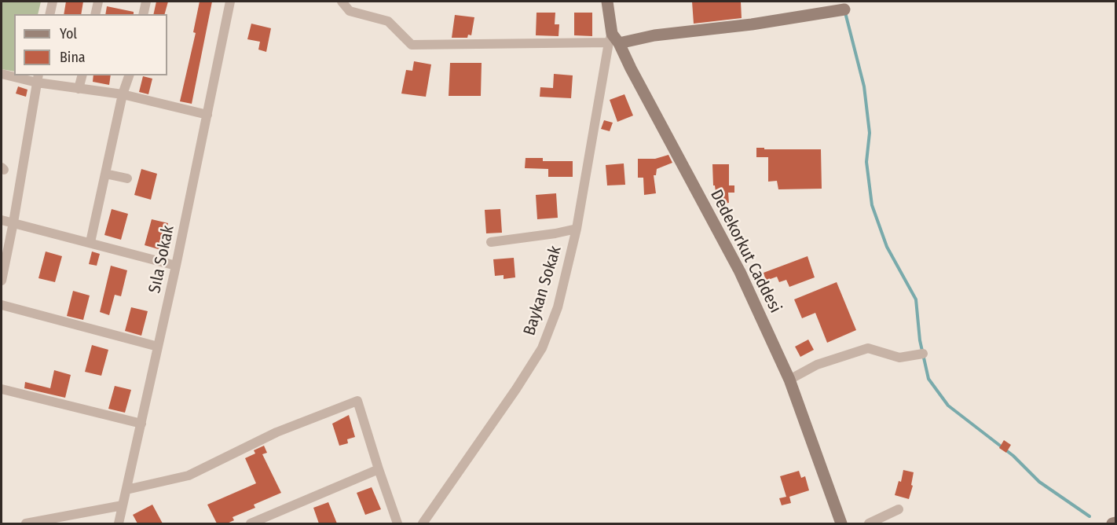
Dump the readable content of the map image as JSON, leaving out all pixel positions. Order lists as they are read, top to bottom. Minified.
{"streets":{"street":["Dedekorkut Caddesi","Sıla Sokak","Baykan Sokak"]},"crossings":[["Dedekorkut Caddesi","Baykan Sokak"]],"legend":["Yol","Bina"]}
